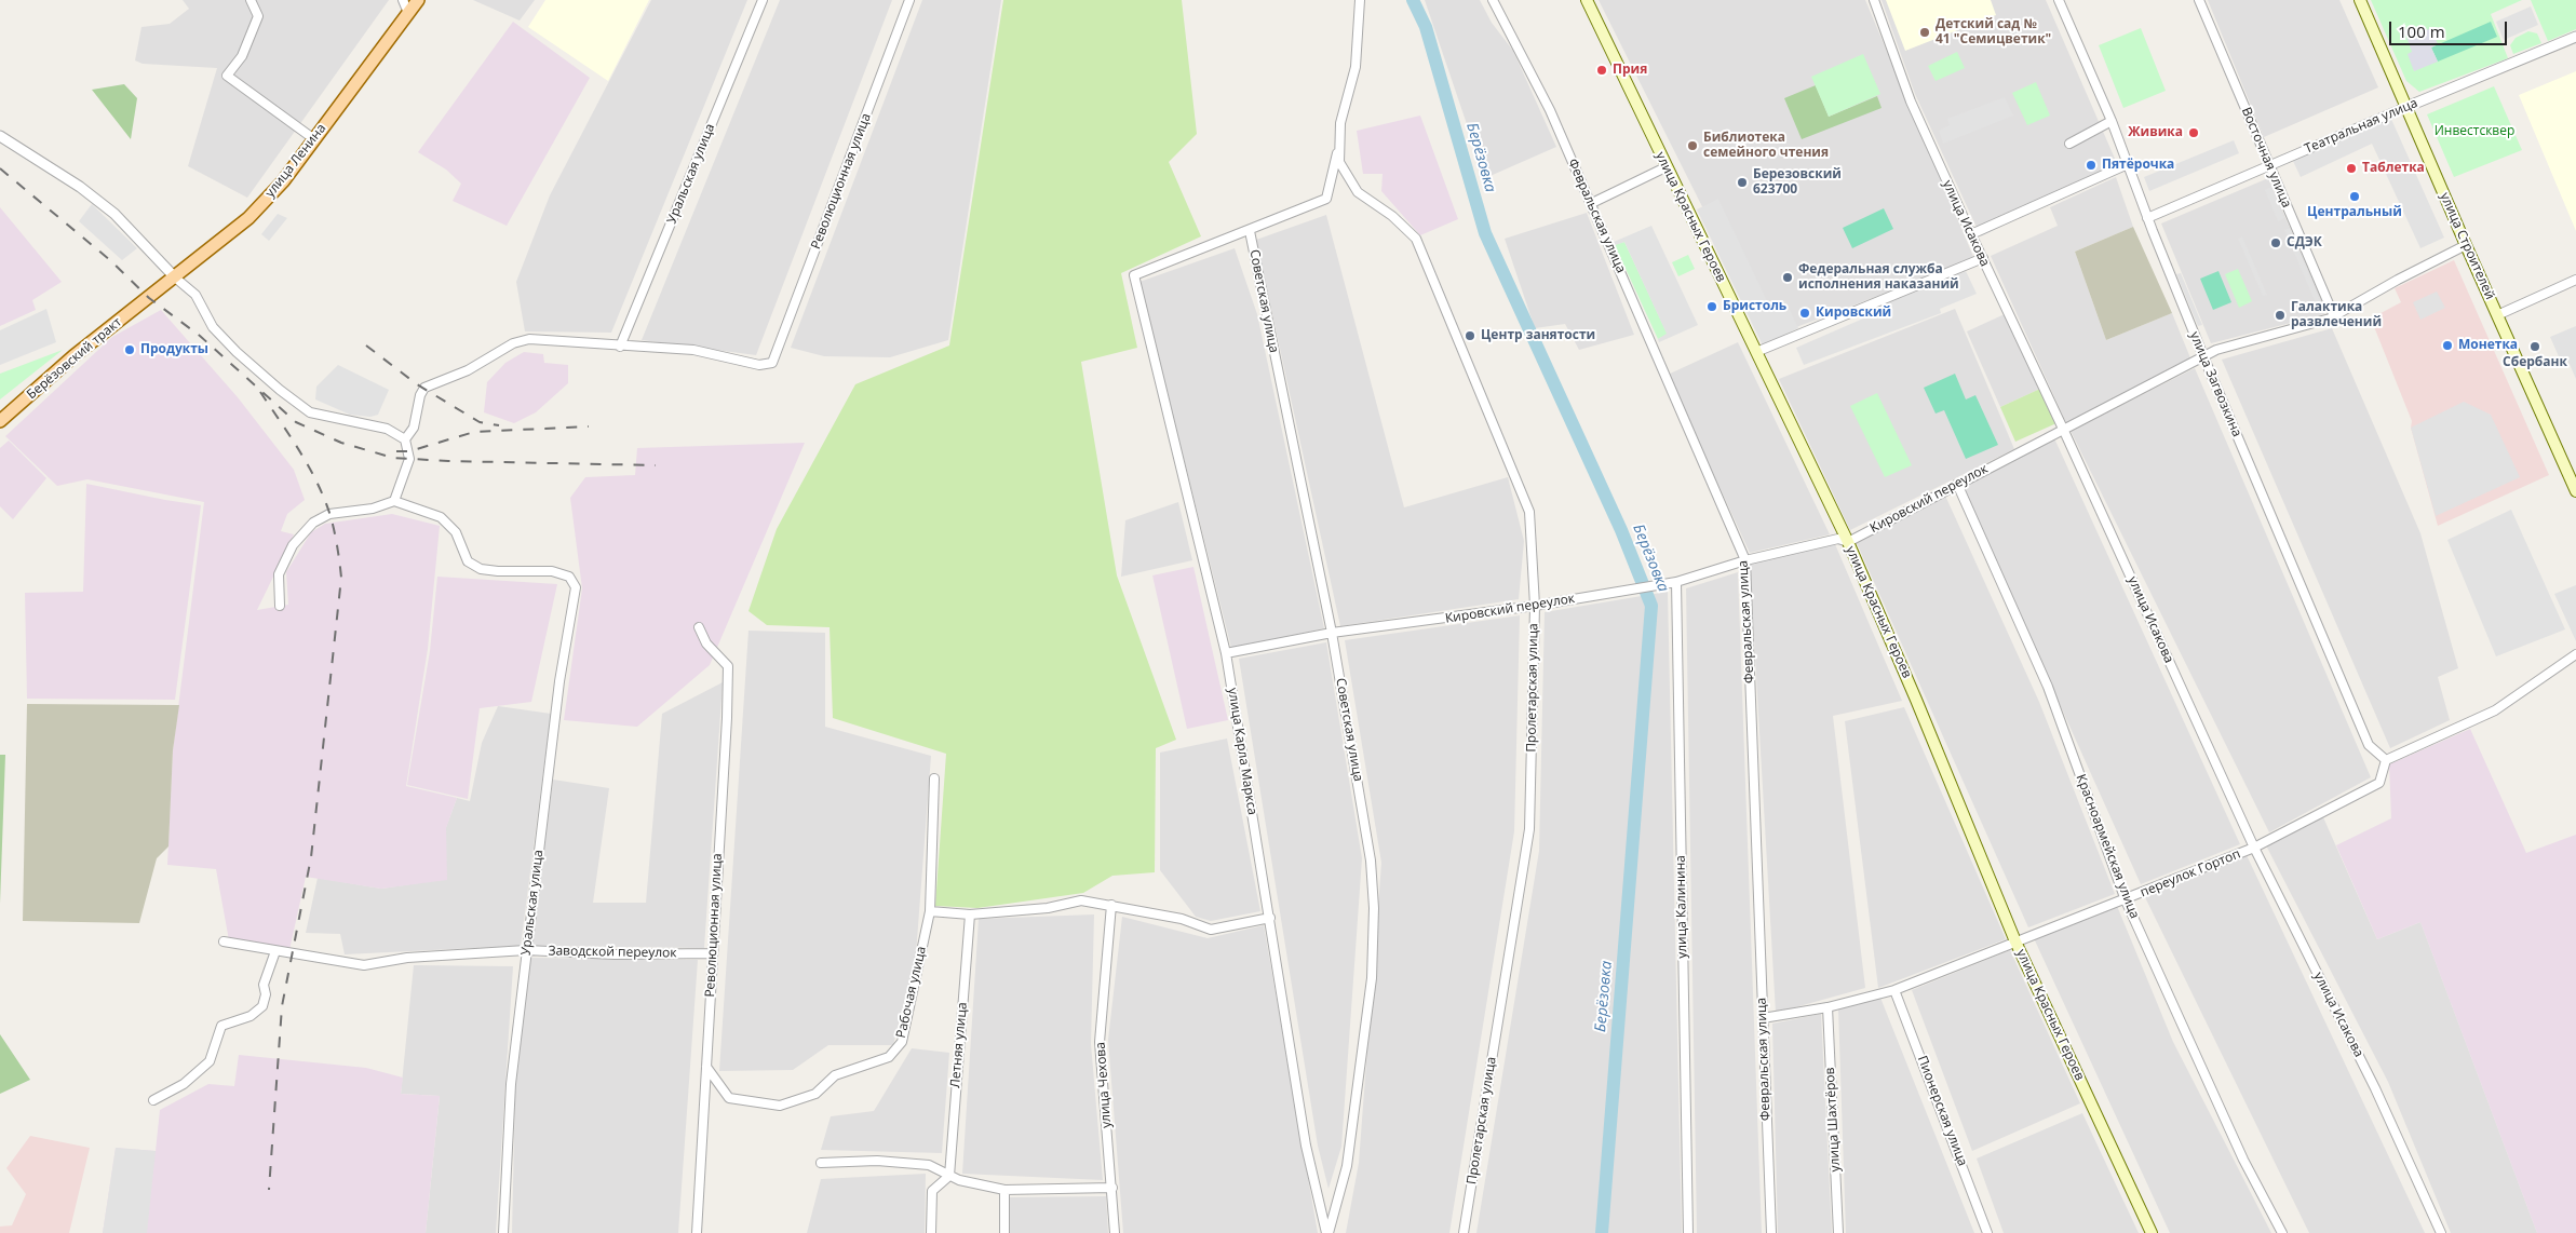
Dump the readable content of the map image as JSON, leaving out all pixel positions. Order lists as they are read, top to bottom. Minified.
{"streets":{"main road":["улица Ленина","улица Красных Героев","улица Строителей","Берёзовский тракт"],"street":["Театральная улица","Восточная улица","Уральская улица","Революционная улица","Февральская улица","улица Исакова","Советская улица","улица Загвозкина","Кировский переулок","Пролетарская улица","улица Карла Маркса","Красноармейская улица","переулок Гортоп","улица Калинина","Заводской переулок","Рабочая улица","Летняя улица","улица Чехова","Пионерская улица","улица Шахтёров"]},"crossings":[["Театральная улица","Восточная улица"],["Театральная улица","улица Строителей"],["Театральная улица","улица Загвозкина"],["Восточная улица","Кировский переулок"],["улица Ленина","Берёзовский тракт"],["Уральская улица","Революционная улица"],["Уральская улица","Заводской переулок"],["Революционная улица","Заводской переулок"],["Революционная улица","Рабочая улица"],["Февральская улица","Кировский переулок"],["Февральская улица","переулок Гортоп"],["улица Красных Героев","Кировский переулок"],["улица Красных Героев","переулок Гортоп"],["улица Исакова","Кировский переулок"],["улица Исакова","переулок Гортоп"],["улица Строителей","Кировский переулок"],["Советская улица","Кировский переулок"],["Советская улица","улица Карла Маркса"],["улица Загвозкина","Кировский переулок"],["улица Загвозкина","переулок Гортоп"],["Кировский переулок","Пролетарская улица"],["Кировский переулок","улица Карла Маркса"],["Кировский переулок","Красноармейская улица"],["Кировский переулок","улица Калинина"],["Красноармейская улица","переулок Гортоп"],["переулок Гортоп","Пионерская улица"],["переулок Гортоп","улица Шахтёров"]],"water":["Берёзовка"],"parks":["Инвестсквер"],"places":["Детский сад № 41 \"Семицветик\"","Прия","Живика","Библиотека семейного чтения","Пятёрочка","Таблетка","Березовский 623700","Центральный","СДЭК","Федеральная служба исполнения наказаний","Бристоль","Кировский","Галактика развлечений","Центр занятости","Монетка","Сбербанк","Продукты"],"scale_bar":"100 m"}
